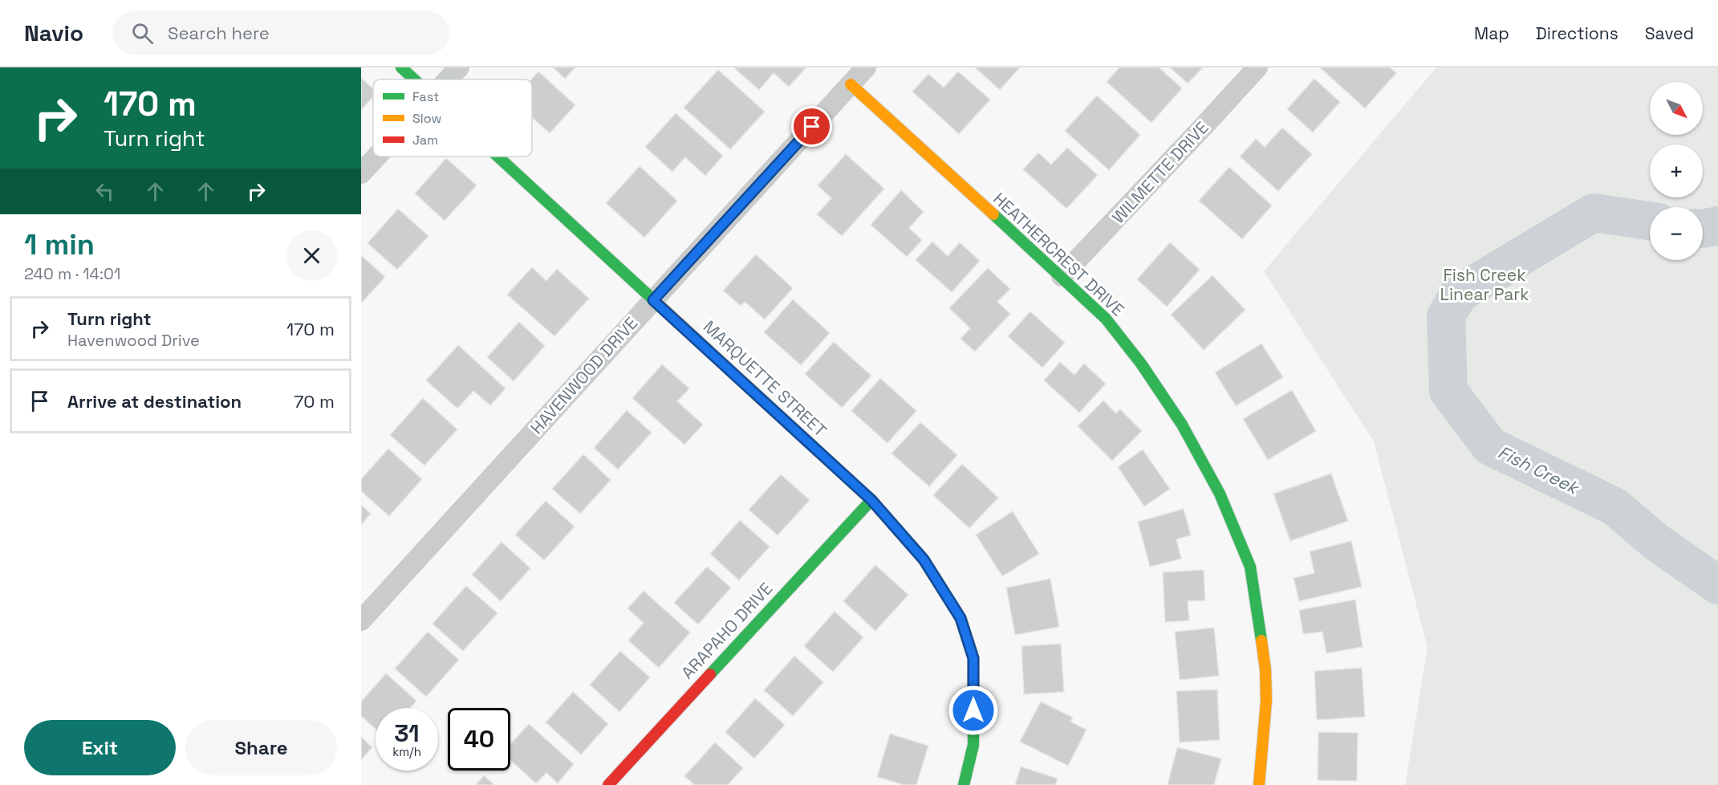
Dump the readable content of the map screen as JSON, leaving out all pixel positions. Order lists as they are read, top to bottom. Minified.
{"streets":{"street":["WILMETTE DRIVE","HEATHERCREST DRIVE","HAVENWOOD DRIVE","MARQUETTE STREET","ARAPAHO DRIVE"]},"crossings":[["WILMETTE DRIVE","HEATHERCREST DRIVE"],["HEATHERCREST DRIVE","HAVENWOOD DRIVE"],["HAVENWOOD DRIVE","MARQUETTE STREET"],["MARQUETTE STREET","ARAPAHO DRIVE"]],"water":["Fish Creek"],"parks":["Fish Creek Linear Park"],"legend":["Fast","Slow","Jam"],"north":"bottom right","page":{"header":"Navio","search":"Search here","nav":["Map","Directions","Saved"],"turn":["170 m","Turn right"],"map_buttons":["+","−"],"heading":["1 min","240 m · 14:01"],"list":[{"name":"Turn right","note":"Havenwood Drive","value":"170 m"},{"name":"Arrive at destination","value":"70 m"}],"speed":"31 km/h","limit":"40","buttons":["Exit","Share"]}}
